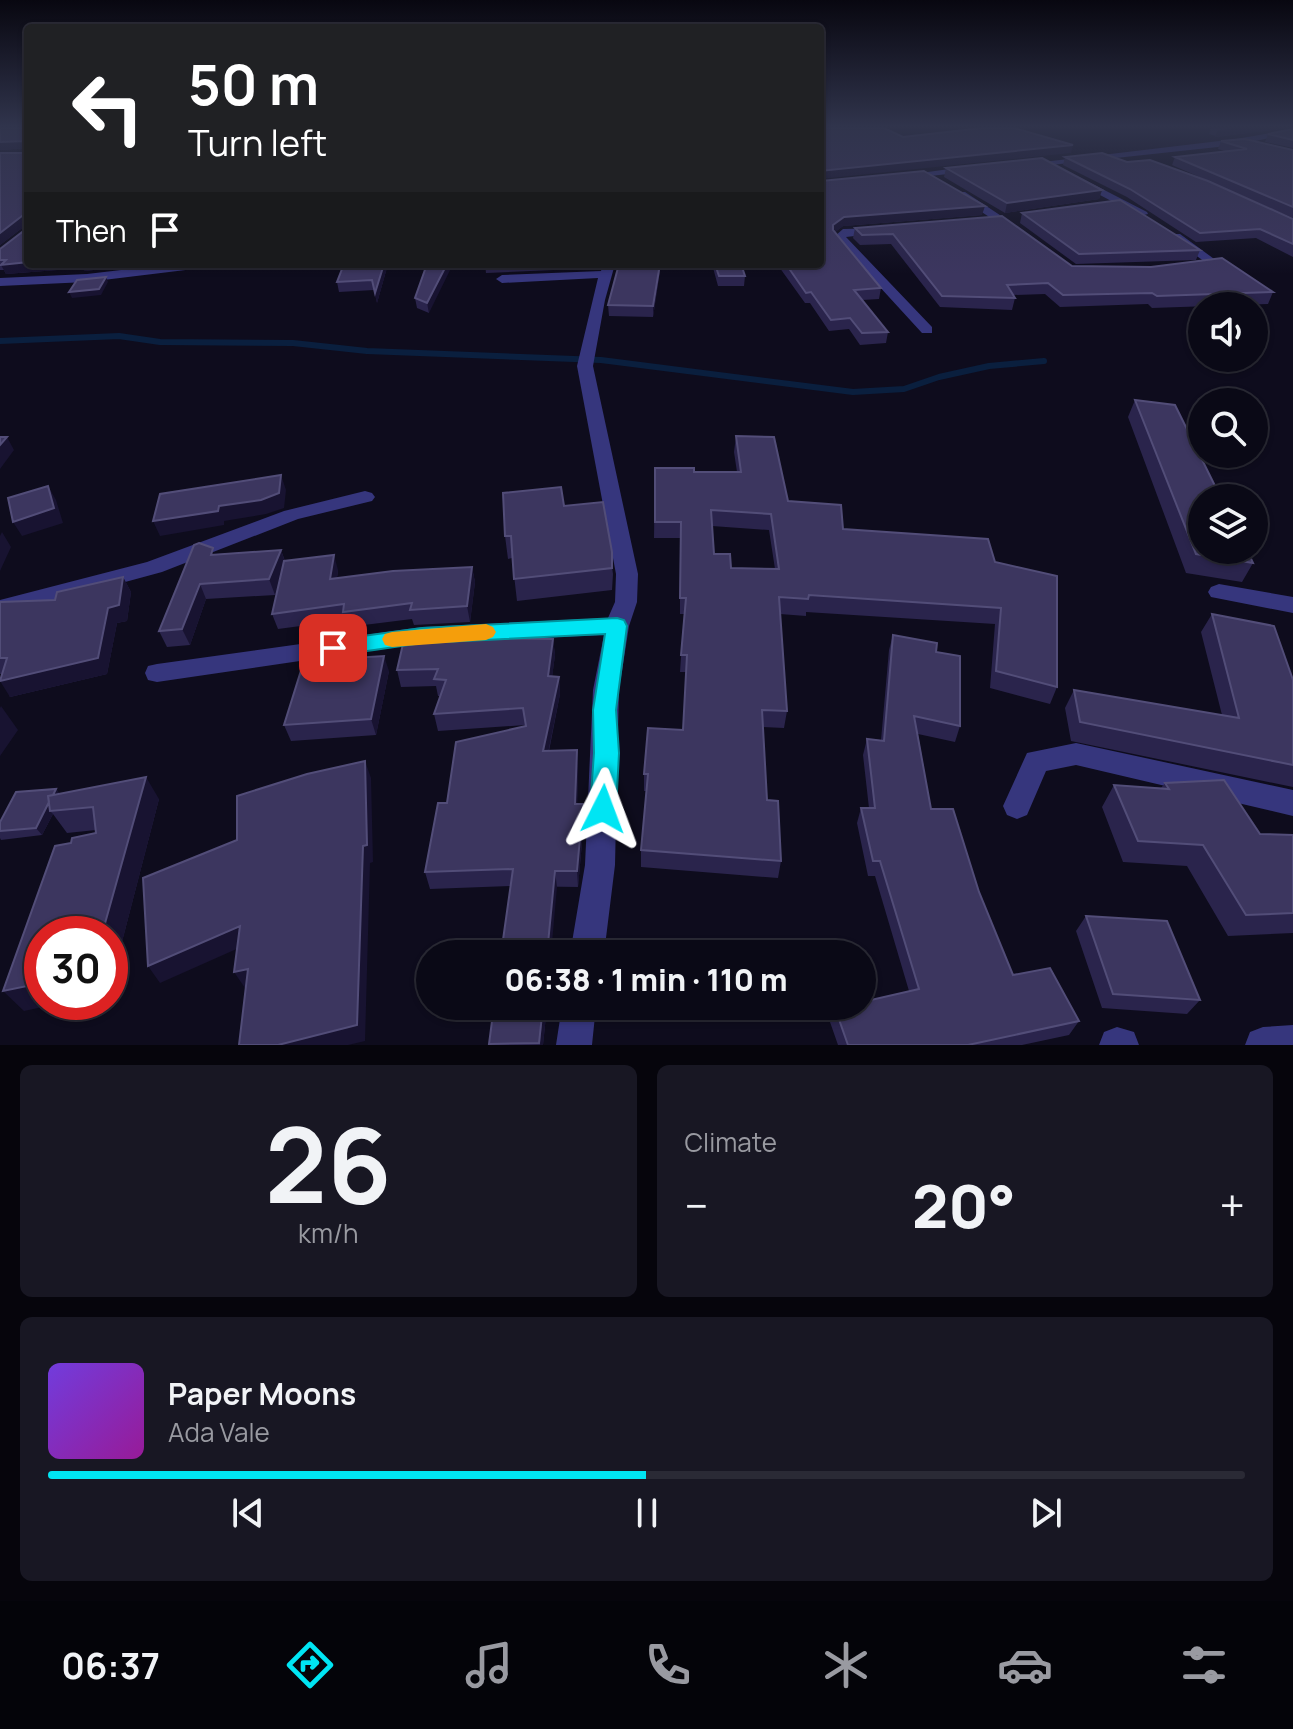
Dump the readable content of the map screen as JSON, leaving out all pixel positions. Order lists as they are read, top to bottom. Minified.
{"page":{"turn":["50 m","Turn left"],"then":"Then","limit":"30","trip":"06:38 · 1 min · 110 m","tile":[["26","km/h"],"Climate"],"heat":["−","20°","+"],"song":["Paper Moons","Ada Vale"],"tabs":"06:37"}}
